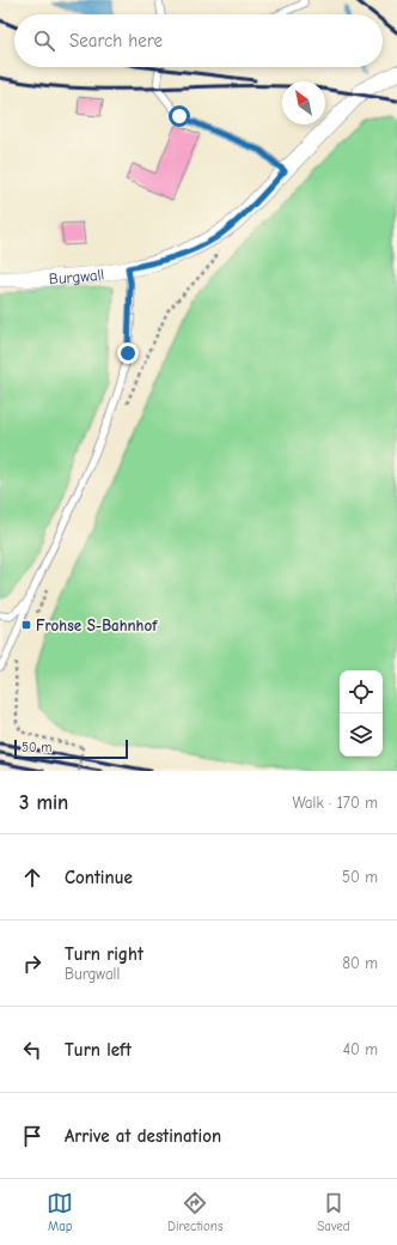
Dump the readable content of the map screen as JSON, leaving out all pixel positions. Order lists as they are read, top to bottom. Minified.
{"streets":{"street":["Burgwall"]},"places":{"transit":["Frohse S-Bahnhof"]},"scale_bar":"50 m","north":"top left","page":{"search":"Search here","scale":"50 m","heading":["3 min","Walk · 170 m"],"list":[["Continue","50 m"],["Turn right","Burgwall","80 m"],["Turn left","40 m"],"Arrive at destination"],"nav":["Map","Directions","Saved"]}}
